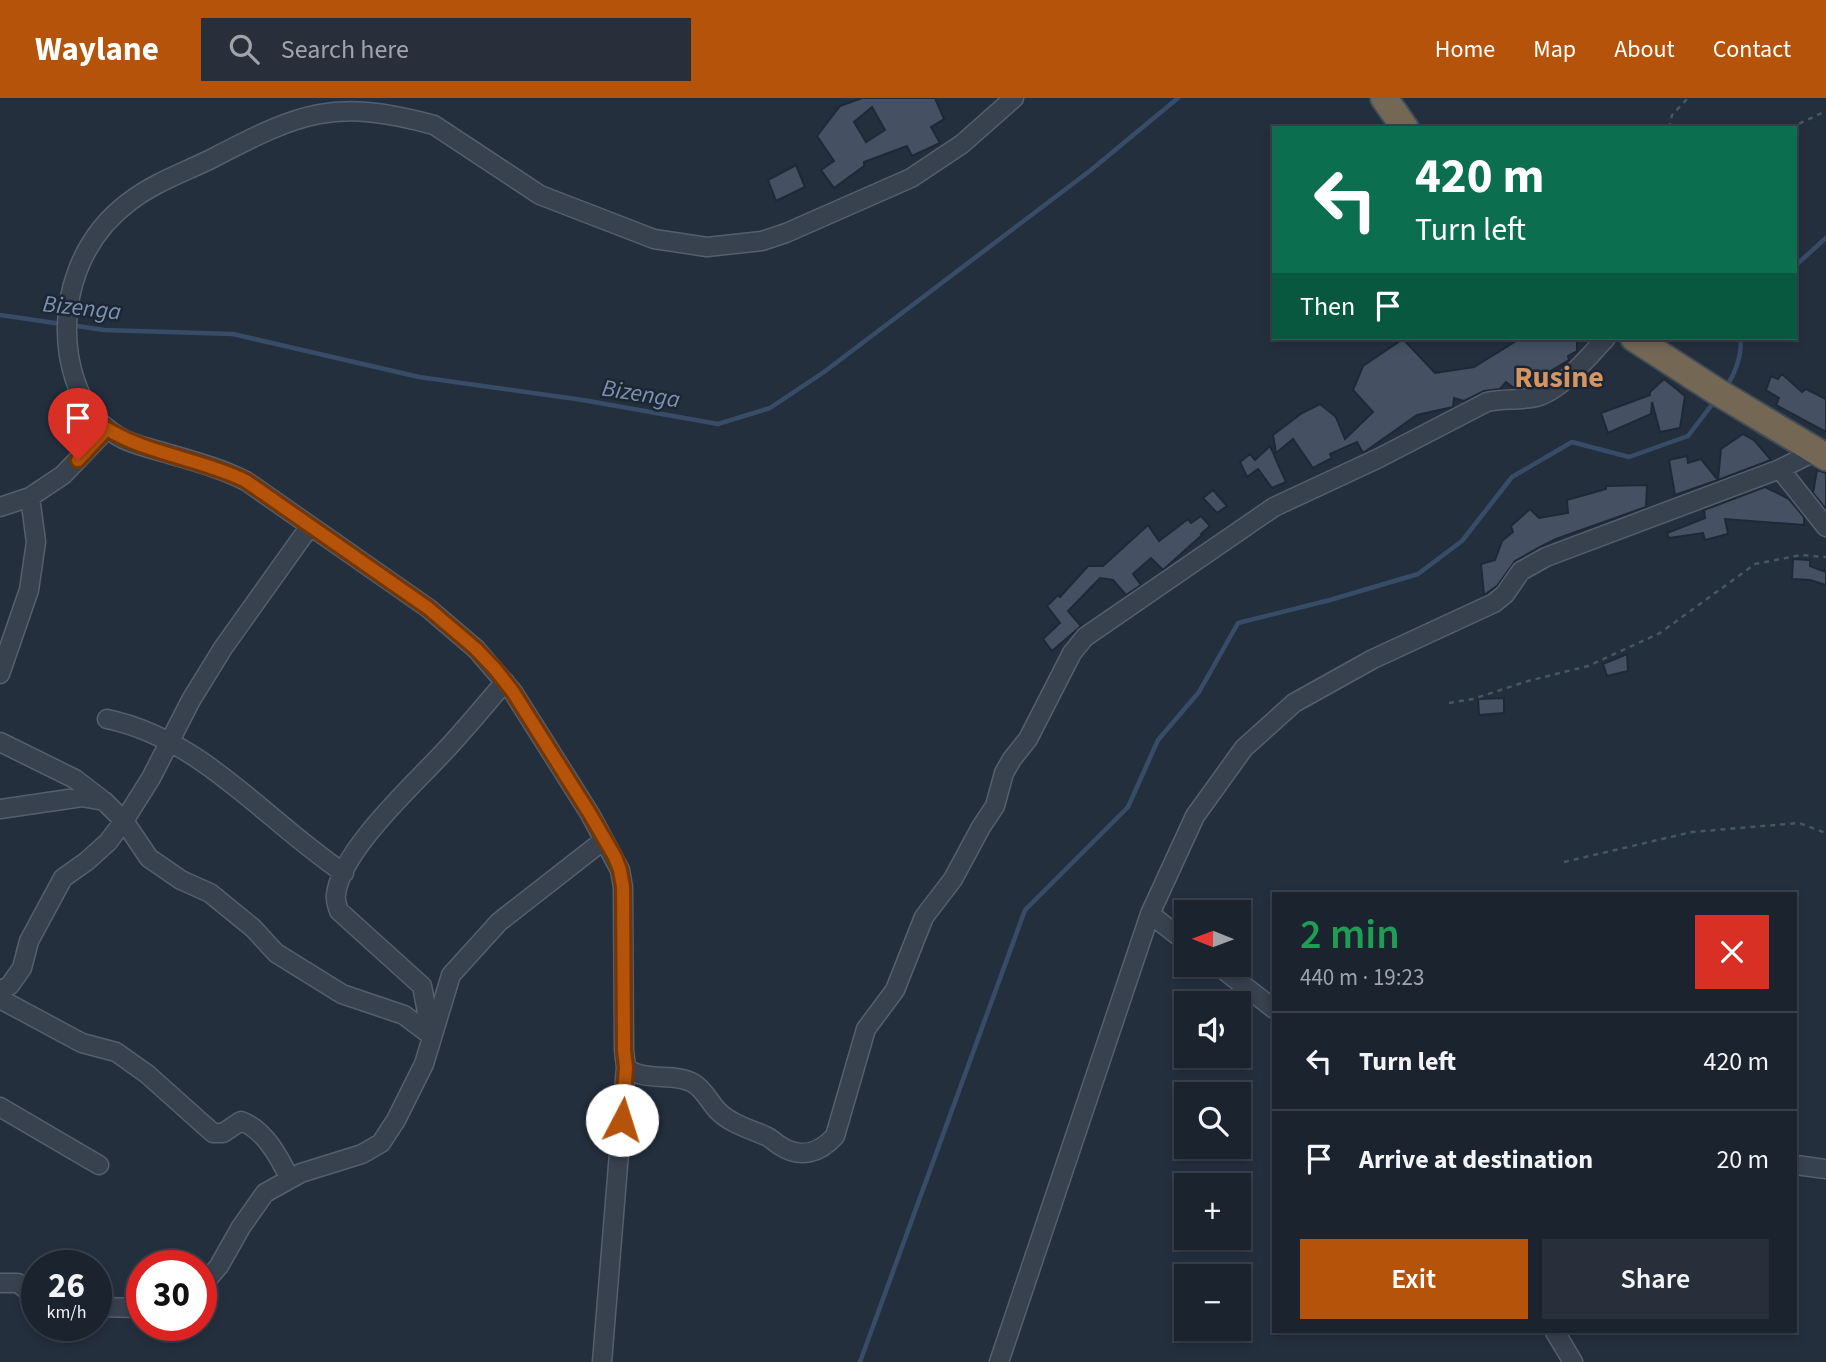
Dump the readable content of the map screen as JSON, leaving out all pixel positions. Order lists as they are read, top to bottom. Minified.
{"districts":["Rusine"],"water":["Bizenga"],"north":"left","page":{"header":"Waylane","search":"Search here","nav":["Home","Map","About","Contact"],"turn":["420 m","Turn left"],"then":"Then","heading":["2 min","440 m · 19:23"],"map_buttons":["+","−"],"list":[{"name":"Turn left","value":"420 m"},{"name":"Arrive at destination","value":"20 m"}],"buttons":["Exit","Share"],"speed":"26 km/h","limit":"30"}}
